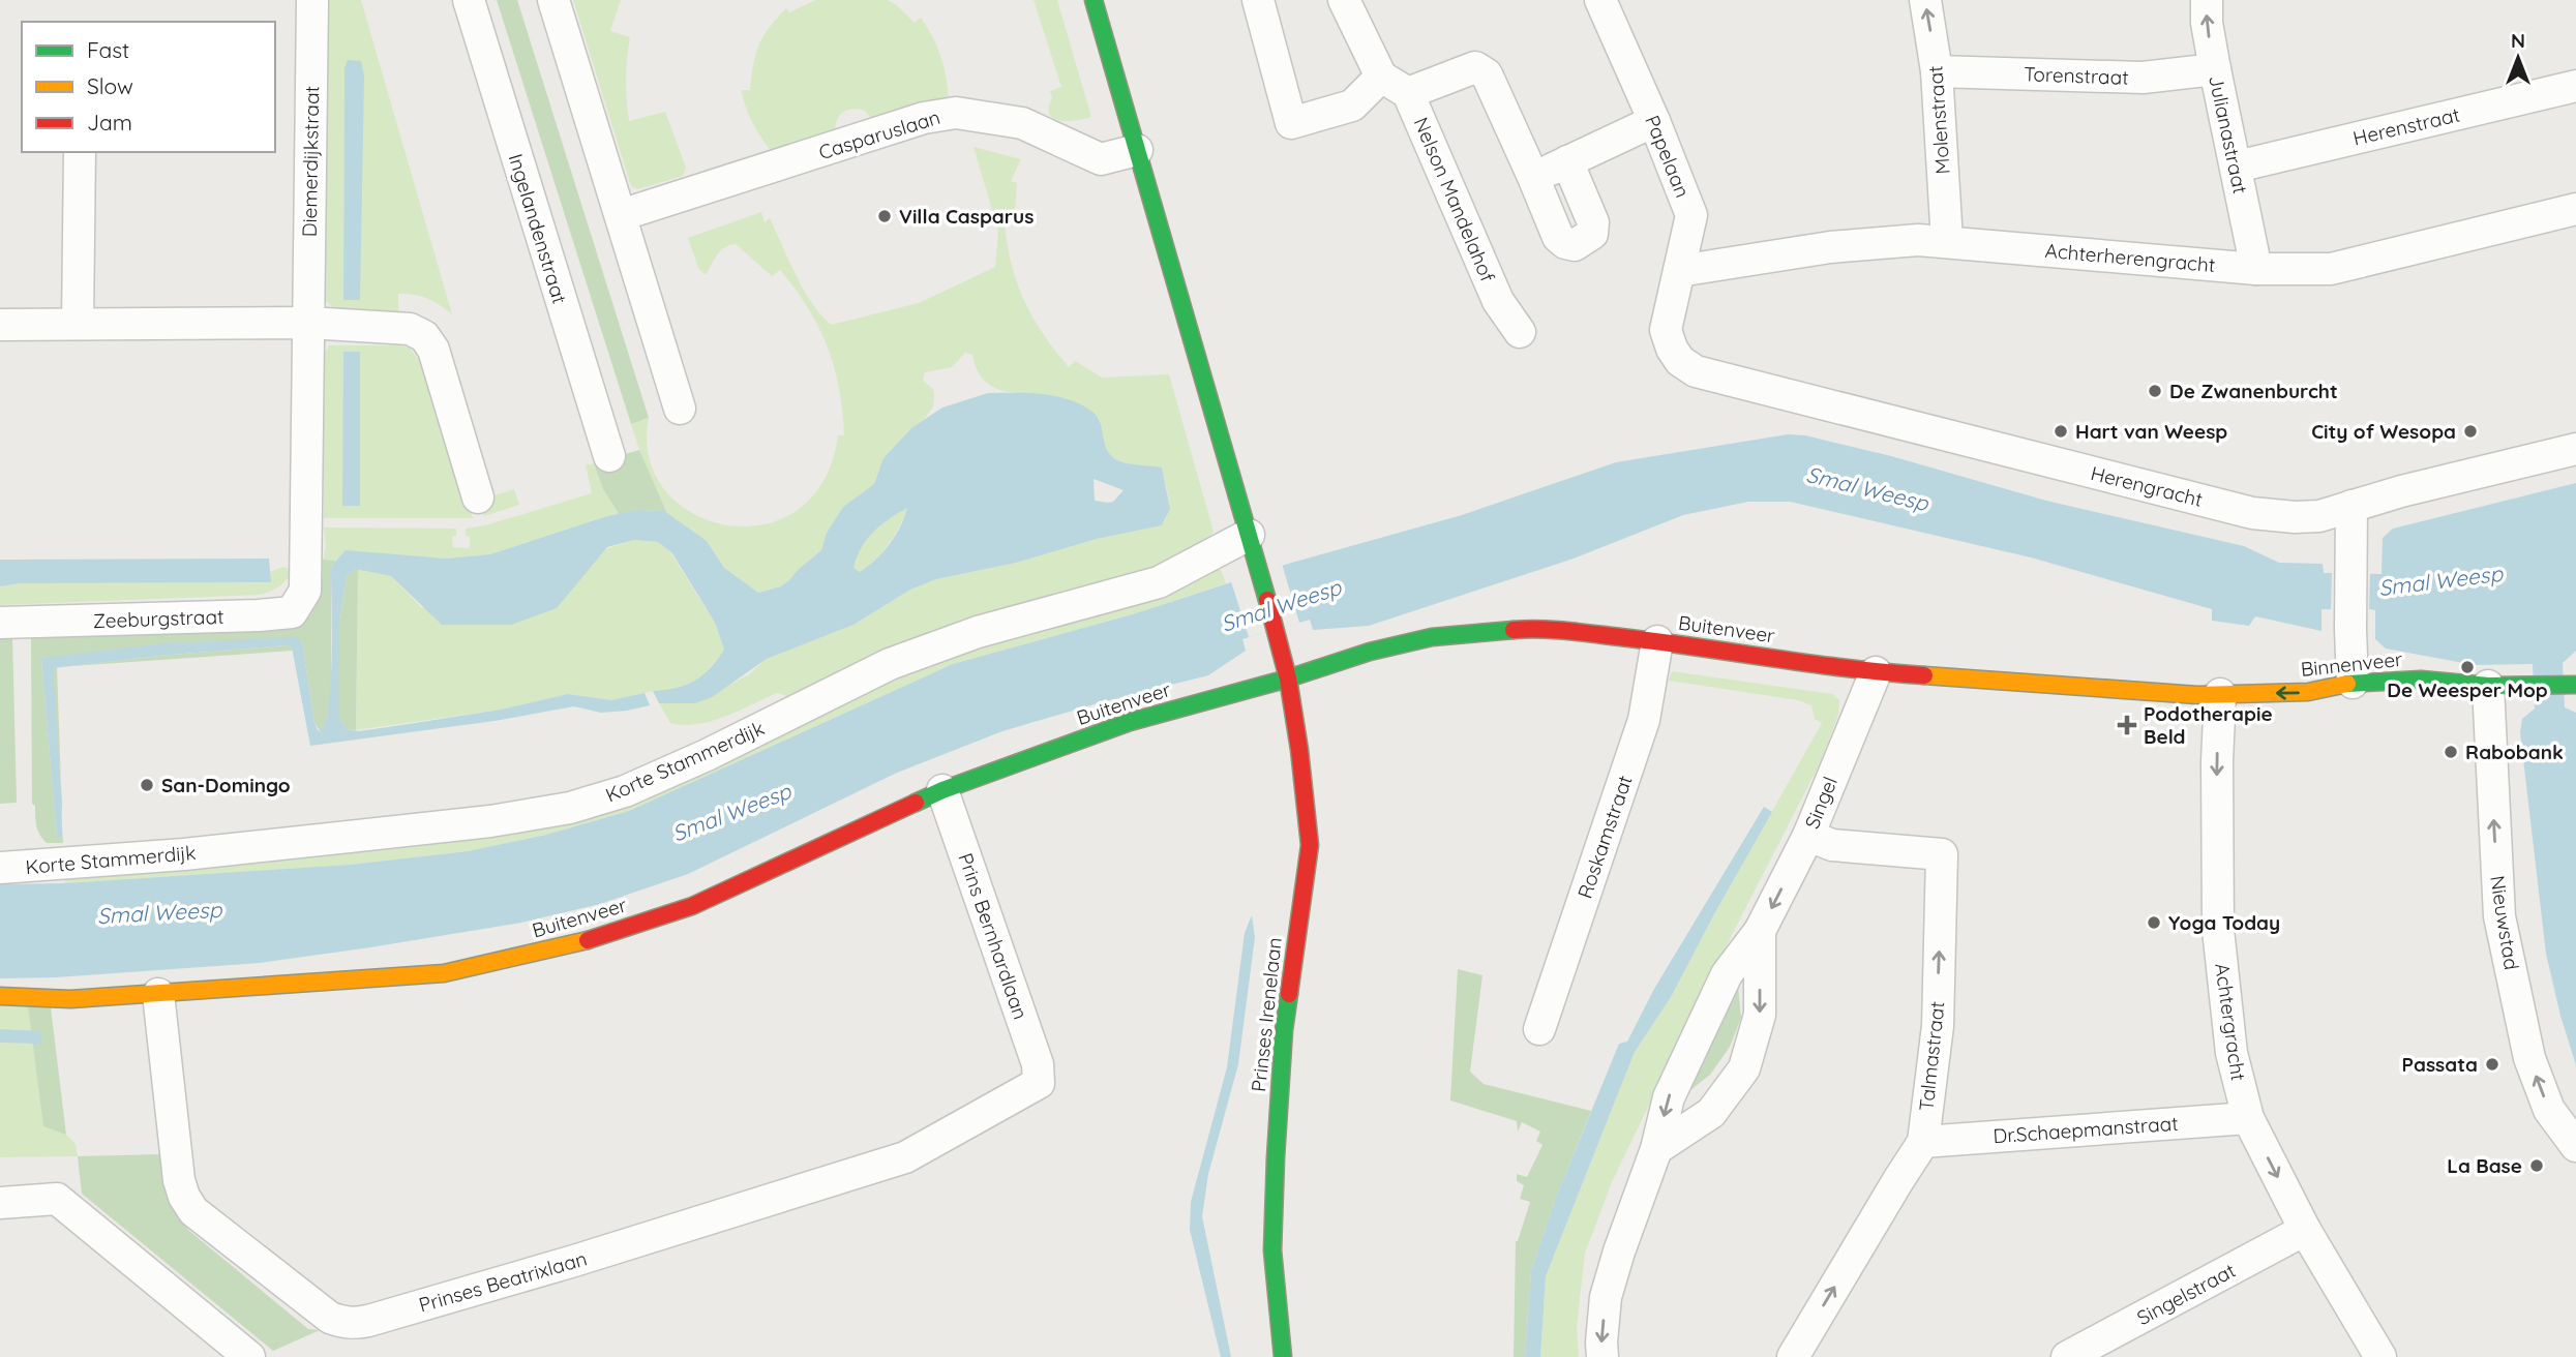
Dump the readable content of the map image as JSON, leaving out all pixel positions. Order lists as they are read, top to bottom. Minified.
{"streets":{"street":["Torenstraat","Molenstraat","Herenstraat","Casparuslaan","Julianastraat","Papelaan","Diemerdijkstraat","Nelson Mandelahof","Ingelandenstraat","Achterherengracht","Herengracht","Zeeburgstraat","Buitenveer","Binnenveer","Korte Stammerdijk","Singel","Roskamstraat","Nieuwstad","Prins Bernhardlaan","Prinses Irenelaan","Achtergracht","Talmastraat","Dr.Schaepmanstraat","Prinses Beatrixlaan","Singelstraat"]},"crossings":[["Torenstraat","Molenstraat"],["Torenstraat","Julianastraat"],["Molenstraat","Achterherengracht"],["Herenstraat","Julianastraat"],["Julianastraat","Achterherengracht"],["Papelaan","Achterherengracht"],["Papelaan","Herengracht"],["Diemerdijkstraat","Zeeburgstraat"],["Buitenveer","Binnenveer"],["Buitenveer","Singel"],["Buitenveer","Roskamstraat"],["Buitenveer","Prins Bernhardlaan"],["Buitenveer","Prinses Irenelaan"],["Buitenveer","Achtergracht"],["Buitenveer","Prinses Beatrixlaan"],["Binnenveer","Nieuwstad"],["Binnenveer","Achtergracht"],["Singel","Talmastraat"],["Prins Bernhardlaan","Prinses Beatrixlaan"],["Achtergracht","Dr.Schaepmanstraat"],["Achtergracht","Singelstraat"],["Talmastraat","Dr.Schaepmanstraat"]],"one_way":["Binnenveer","Singel","Nieuwstad","Achtergracht"],"water":["Smal Weesp"],"places":{"other":["Villa Casparus","De Zwanenburcht","Hart van Weesp","City of Wesopa","De Weesper Mop","Rabobank","San-Domingo","Yoga Today","Passata","La Base"],"health":["Podotherapie Beld"]},"legend":["Fast","Slow","Jam"],"north":"top"}
